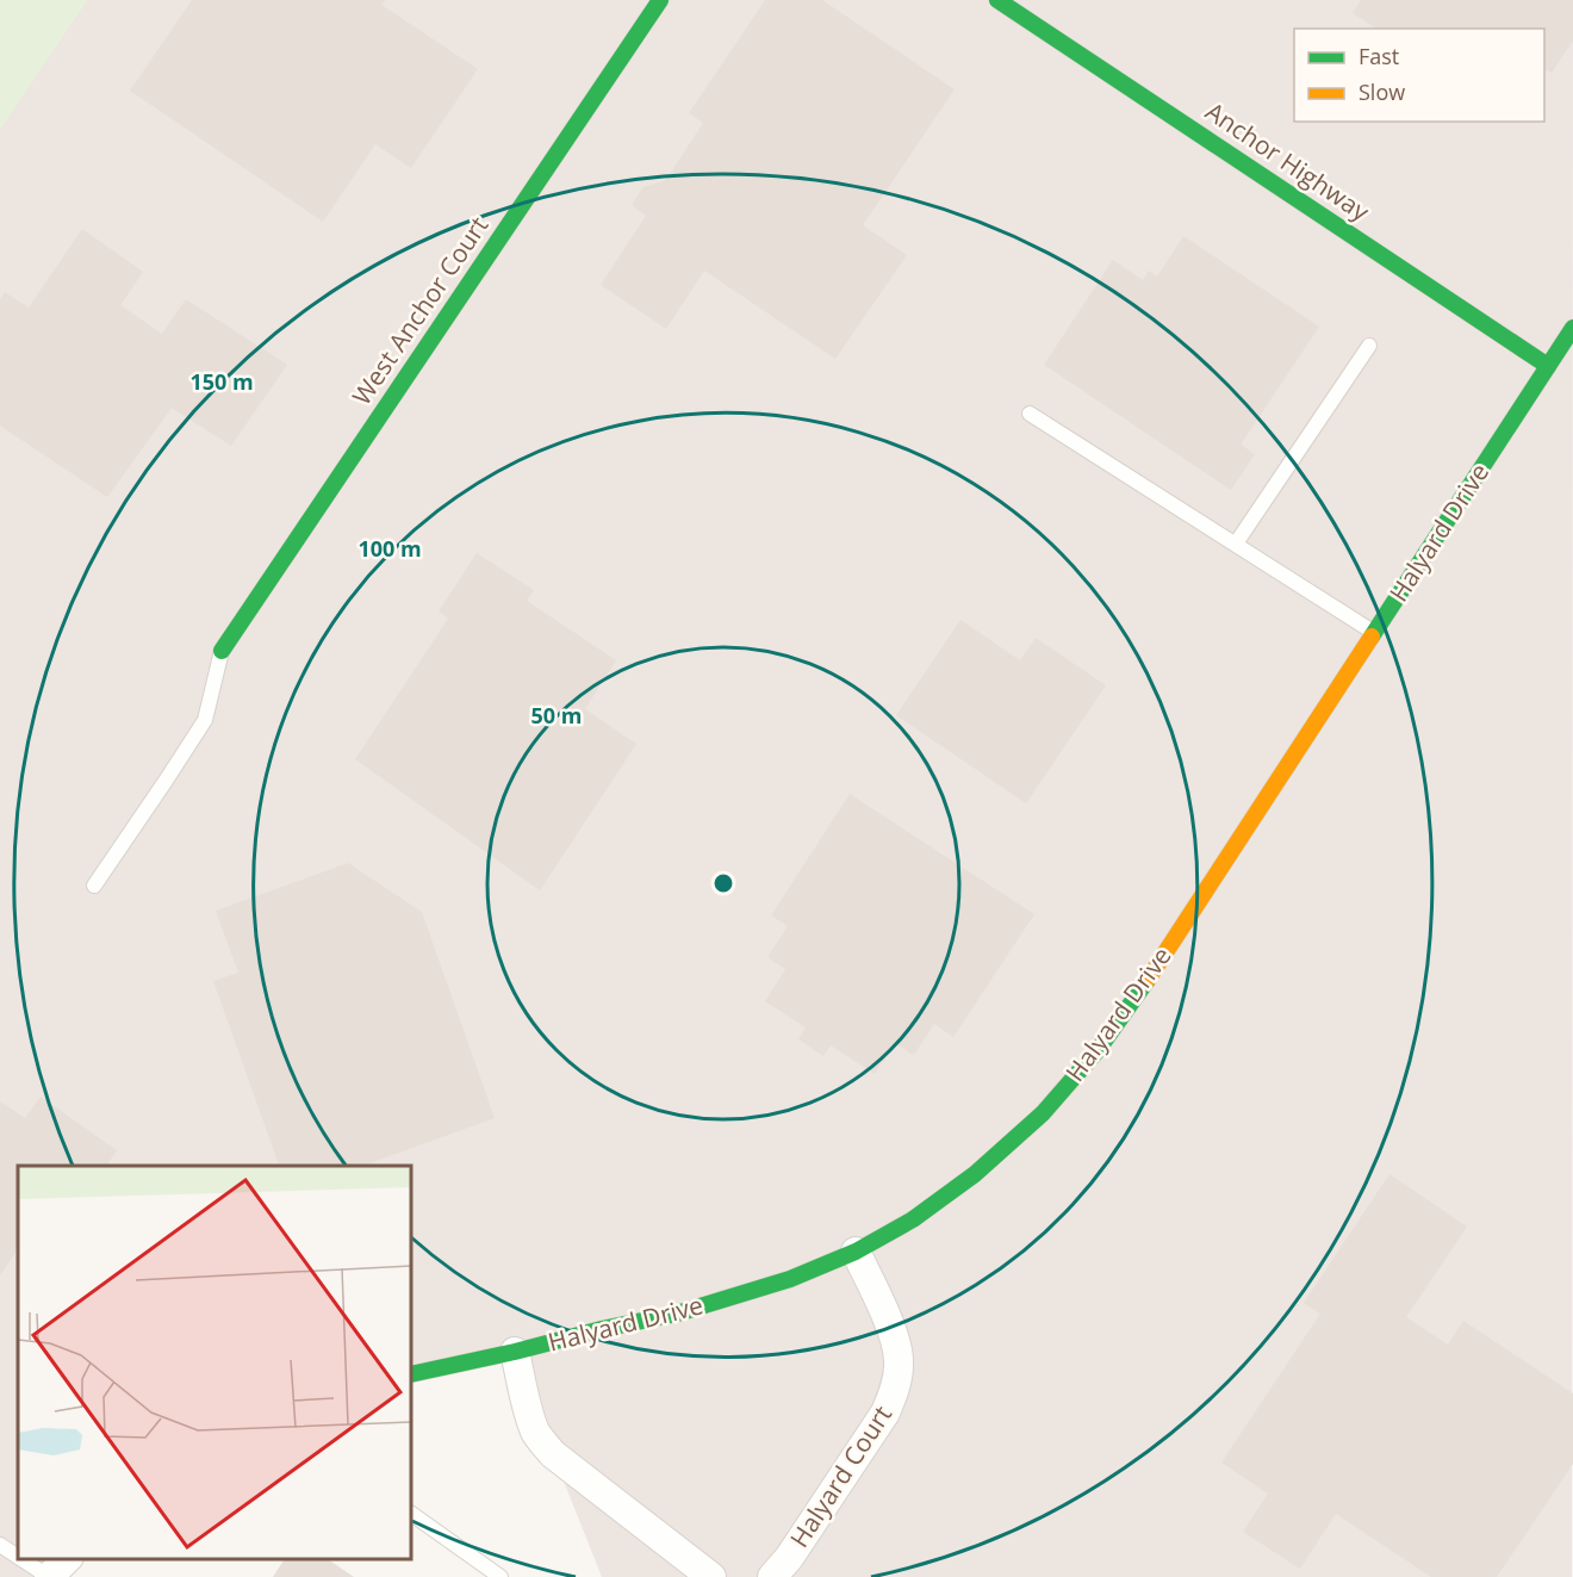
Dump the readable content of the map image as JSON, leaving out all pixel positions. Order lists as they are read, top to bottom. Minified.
{"streets":{"street":["Anchor Highway","West Anchor Court","Halyard Drive","Halyard Court"]},"crossings":[["Anchor Highway","Halyard Drive"],["Halyard Drive","Halyard Court"]],"legend":["Fast","Slow"],"rings":["150 m","100 m","50 m"]}
